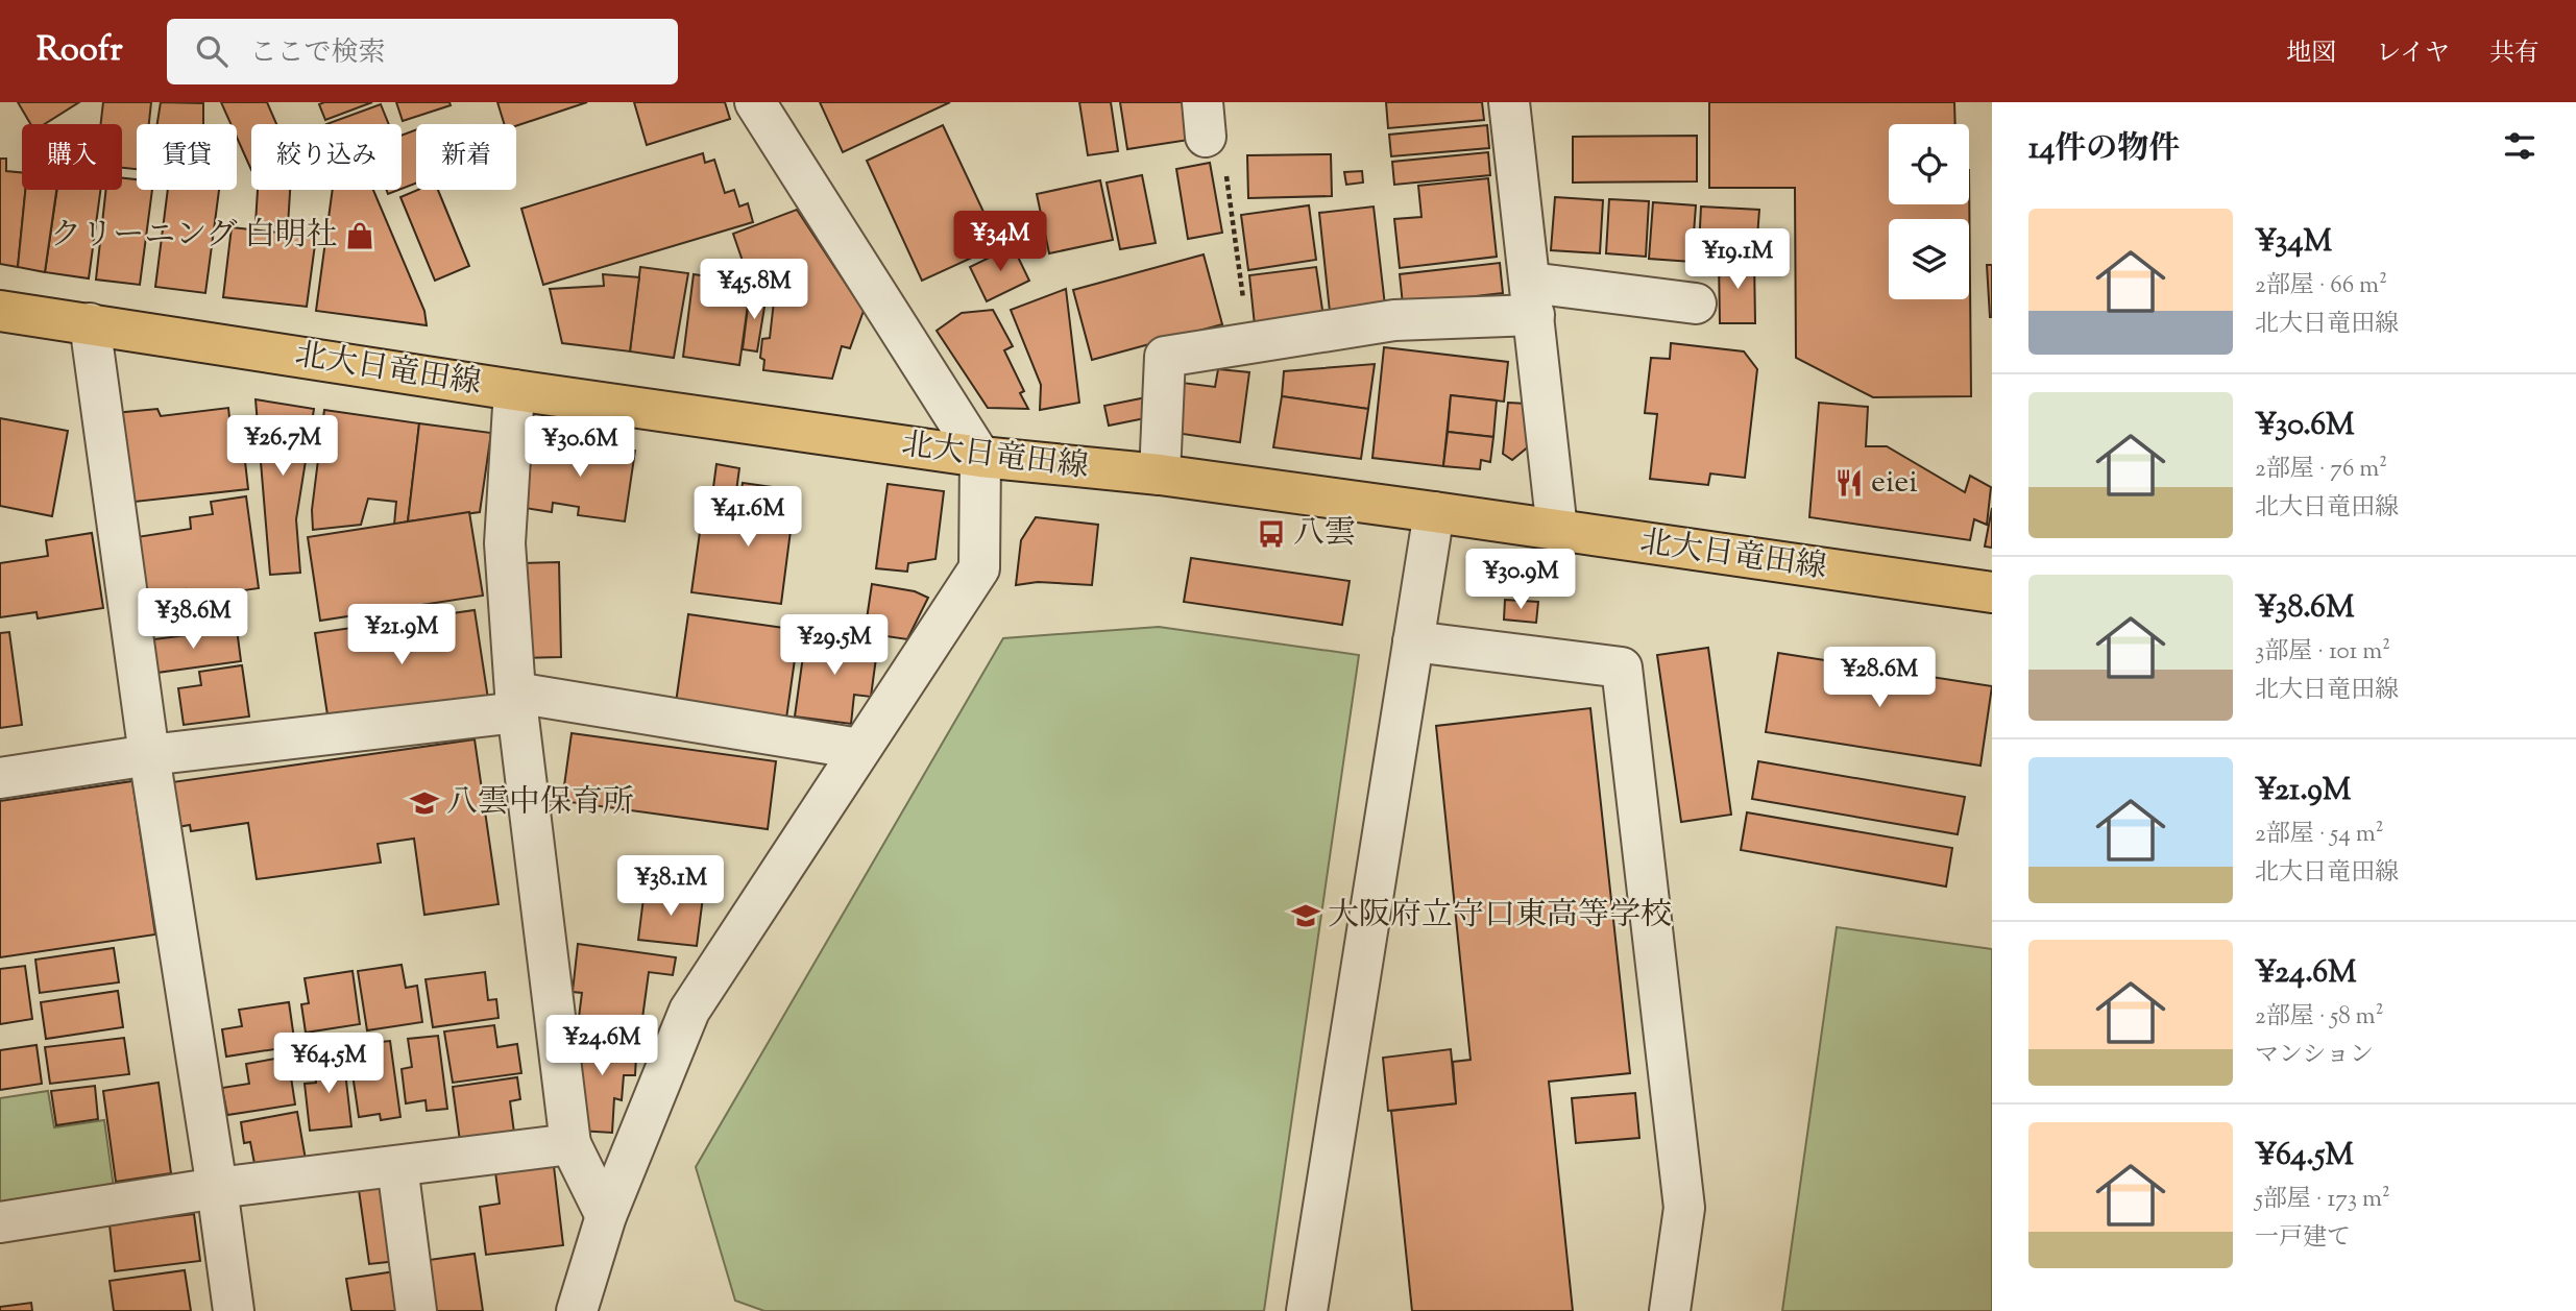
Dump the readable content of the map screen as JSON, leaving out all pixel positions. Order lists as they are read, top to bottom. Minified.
{"streets":{"main road":["北大日竜田線"]},"places":{"shop":["クリーニング 白明社"],"restaurant":["eiei"],"bus stop":["八雲"],"school or university":["八雲中保育所","大阪府立守口東高等学校"]},"page":{"header":"Roofr","search":"ここで検索","nav":["地図","レイヤ","共有"],"heading":"14件の物件","chip":["購入","賃貸","絞り込み","新着"],"list":[{"name":"¥34M","note":"2部屋 · 66 m² · 北大日竜田線"},{"name":"¥30.6M","note":"2部屋 · 76 m² · 北大日竜田線"},{"name":"¥38.6M","note":"3部屋 · 101 m² · 北大日竜田線"},{"name":"¥21.9M","note":"2部屋 · 54 m² · 北大日竜田線"},{"name":"¥24.6M","note":"2部屋 · 58 m² · マンション"},{"name":"¥64.5M","note":"5部屋 · 173 m² · 一戸建て"}],"price":["¥34M","¥19.1M","¥45.8M","¥26.7M","¥30.6M","¥41.6M","¥30.9M","¥38.6M","¥21.9M","¥29.5M","¥28.6M","¥38.1M","¥24.6M","¥64.5M"]}}
